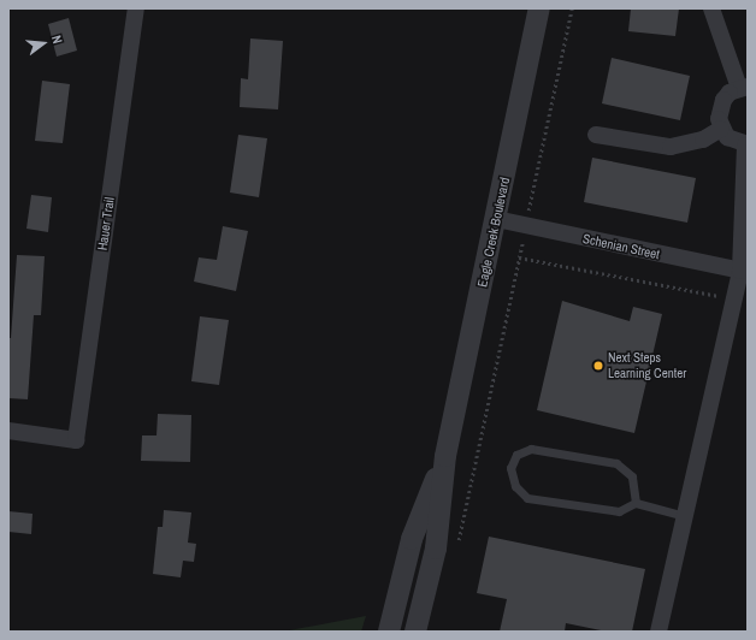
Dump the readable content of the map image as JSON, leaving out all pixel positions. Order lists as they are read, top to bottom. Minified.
{"streets":{"street":["Hauer Trail","Eagle Creek Boulevard","Schenian Street"]},"crossings":[["Eagle Creek Boulevard","Schenian Street"]],"places":["Next Steps Learning Center"],"north":"right"}
